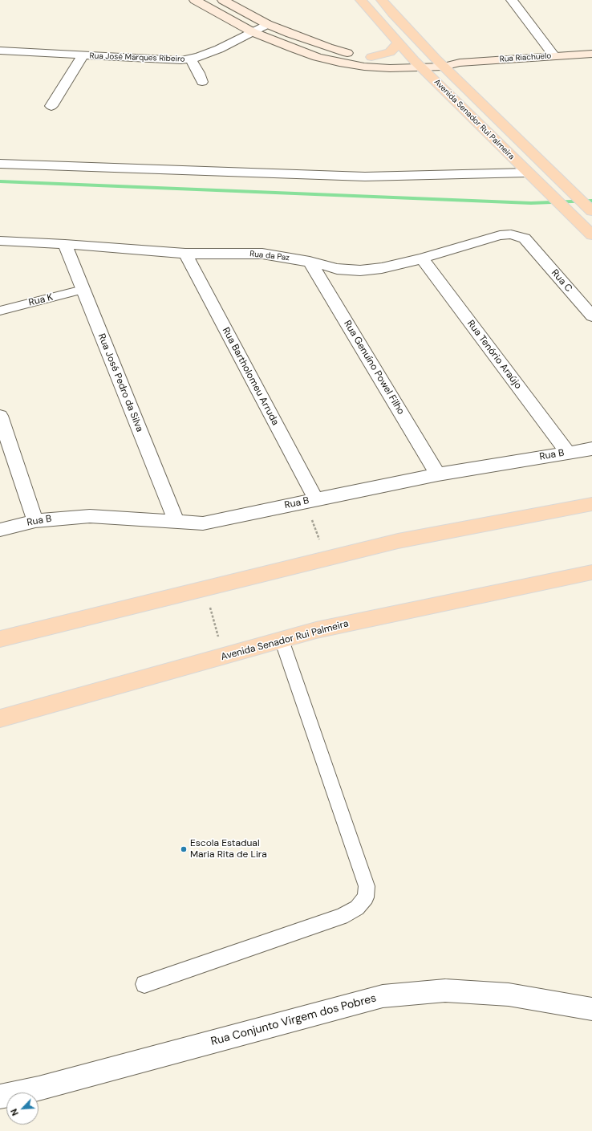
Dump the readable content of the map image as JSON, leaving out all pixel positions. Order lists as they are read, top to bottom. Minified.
{"streets":{"main road":["Rua Riachuelo","Avenida Senador Rui Palmeira"],"street":["Rua José Marques Ribeiro","Rua da Paz","Rua C","Rua Tenório Araújo","Rua Genuíno Powel Filho","Rua Bartholomeu Arruda","Rua José Pedro da Silva","Rua B","Rua Conjunto Virgem dos Pobres"],"lane":["Rua K"]},"crossings":[["Rua Riachuelo","Avenida Senador Rui Palmeira"],["Rua da Paz","Rua C"],["Rua da Paz","Rua Tenório Araújo"],["Rua da Paz","Rua Genuíno Powel Filho"],["Rua da Paz","Rua Bartholomeu Arruda"],["Rua da Paz","Rua José Pedro da Silva"],["Rua K","Rua José Pedro da Silva"],["Rua Tenório Araújo","Rua B"],["Rua Genuíno Powel Filho","Rua B"],["Rua Bartholomeu Arruda","Rua B"],["Rua José Pedro da Silva","Rua B"]],"places":["Escola Estadual Maria Rita de Lira"],"north":"bottom left"}
